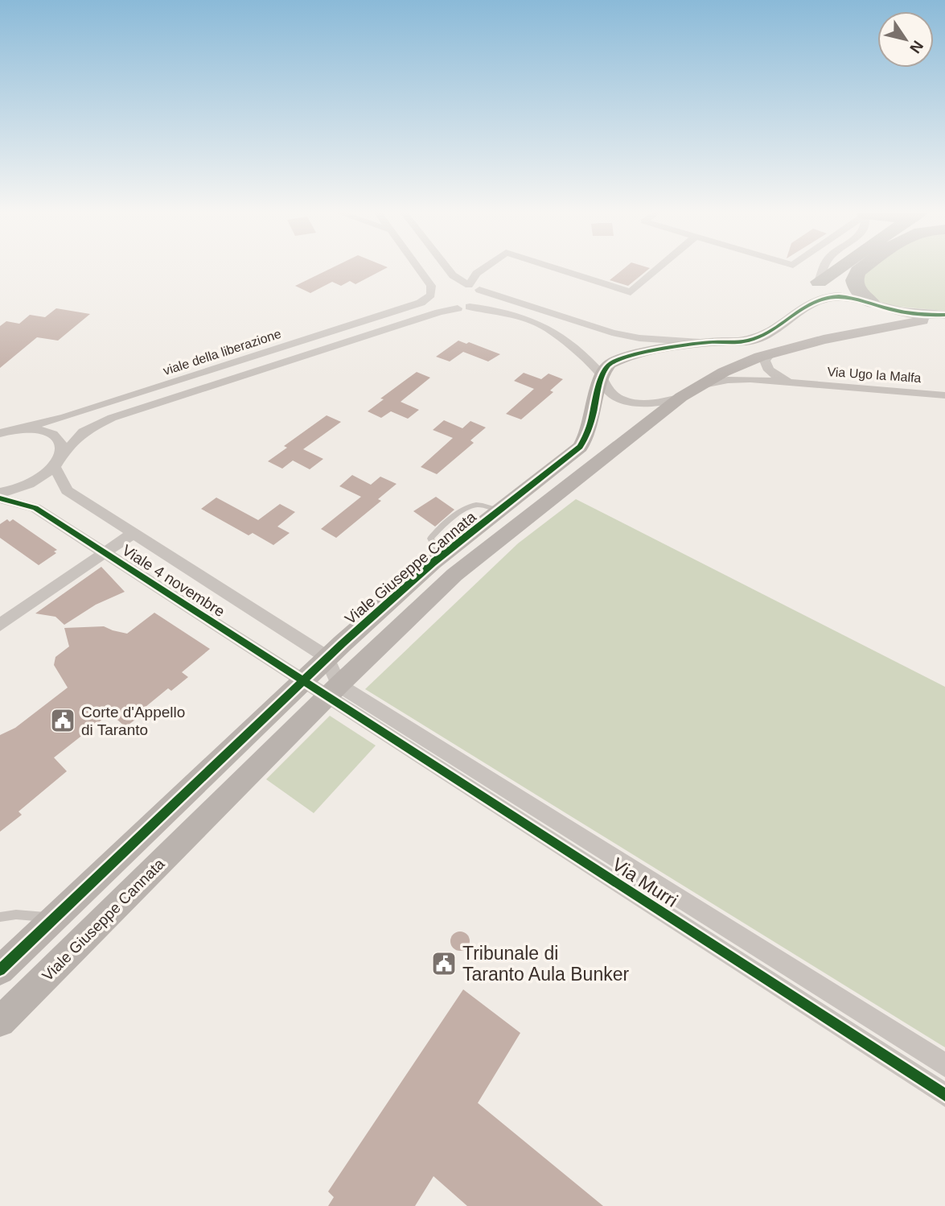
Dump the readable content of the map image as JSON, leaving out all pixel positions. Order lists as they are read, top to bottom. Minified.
{"streets":{"street":["viale della liberazione","Via Ugo la Malfa","Viale Giuseppe Cannata","Viale 4 novembre","Via Murri"]},"crossings":[["viale della liberazione","Via Ugo la Malfa"],["viale della liberazione","Viale Giuseppe Cannata"],["viale della liberazione","Viale 4 novembre"],["Via Ugo la Malfa","Viale Giuseppe Cannata"],["Viale Giuseppe Cannata","Viale 4 novembre"],["Viale Giuseppe Cannata","Via Murri"],["Viale 4 novembre","Via Murri"]],"places":{"public building":["Corte d'Appello di Taranto","Tribunale di Taranto Aula Bunker"]},"north":"bottom right"}
